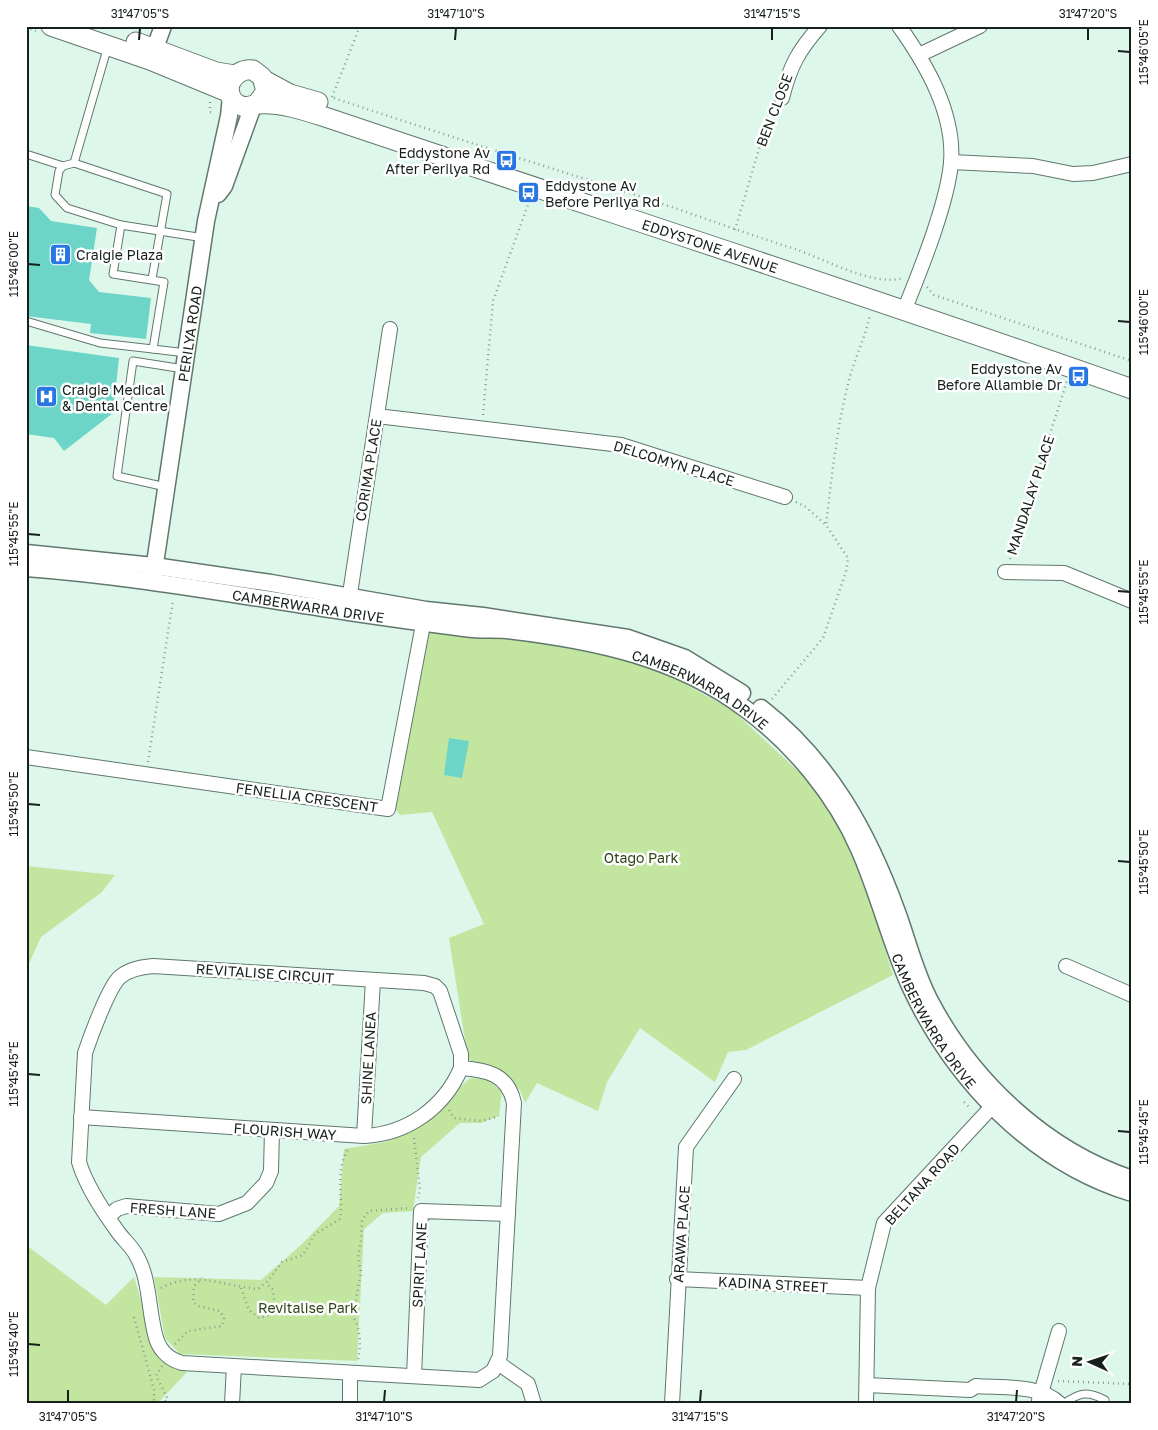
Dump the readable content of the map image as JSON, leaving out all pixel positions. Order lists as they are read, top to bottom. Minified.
{"streets":{"main road":["EDDYSTONE AVENUE"],"street":["BEN CLOSE","PERILYA ROAD","DELCOMYN PLACE","CORIMA PLACE","MANDALAY PLACE","CAMBERWARRA DRIVE","FENELLIA CRESCENT","REVITALISE CIRCUIT","SHINE LANEA","FLOURISH WAY","BELTANA ROAD","FRESH LANE","ARAWA PLACE","SPIRIT LANE","KADINA STREET"]},"crossings":[["EDDYSTONE AVENUE","PERILYA ROAD"],["PERILYA ROAD","CAMBERWARRA DRIVE"],["DELCOMYN PLACE","CORIMA PLACE"],["CORIMA PLACE","CAMBERWARRA DRIVE"],["CAMBERWARRA DRIVE","FENELLIA CRESCENT"],["CAMBERWARRA DRIVE","BELTANA ROAD"],["REVITALISE CIRCUIT","SHINE LANEA"],["REVITALISE CIRCUIT","FLOURISH WAY"],["REVITALISE CIRCUIT","FRESH LANE"],["REVITALISE CIRCUIT","SPIRIT LANE"],["SHINE LANEA","FLOURISH WAY"],["FLOURISH WAY","FRESH LANE"],["BELTANA ROAD","KADINA STREET"],["ARAWA PLACE","KADINA STREET"]],"parks":["Otago Park","Revitalise Park"],"places":{"bus stop":["Eddystone Av After Perilya Rd","Eddystone Av Before Perilya Rd","Eddystone Av Before Allambie Dr"],"building":["Craigie Plaza"],"hospital":["Craigie Medical & Dental Centre"]},"north":"left","coordinates":["31°47'05\"S","31°47'10\"S","31°47'15\"S","31°47'20\"S","115°46'05\"E","115°46'00\"E","115°45'55\"E","115°45'50\"E","115°45'45\"E","115°45'40\"E"]}
